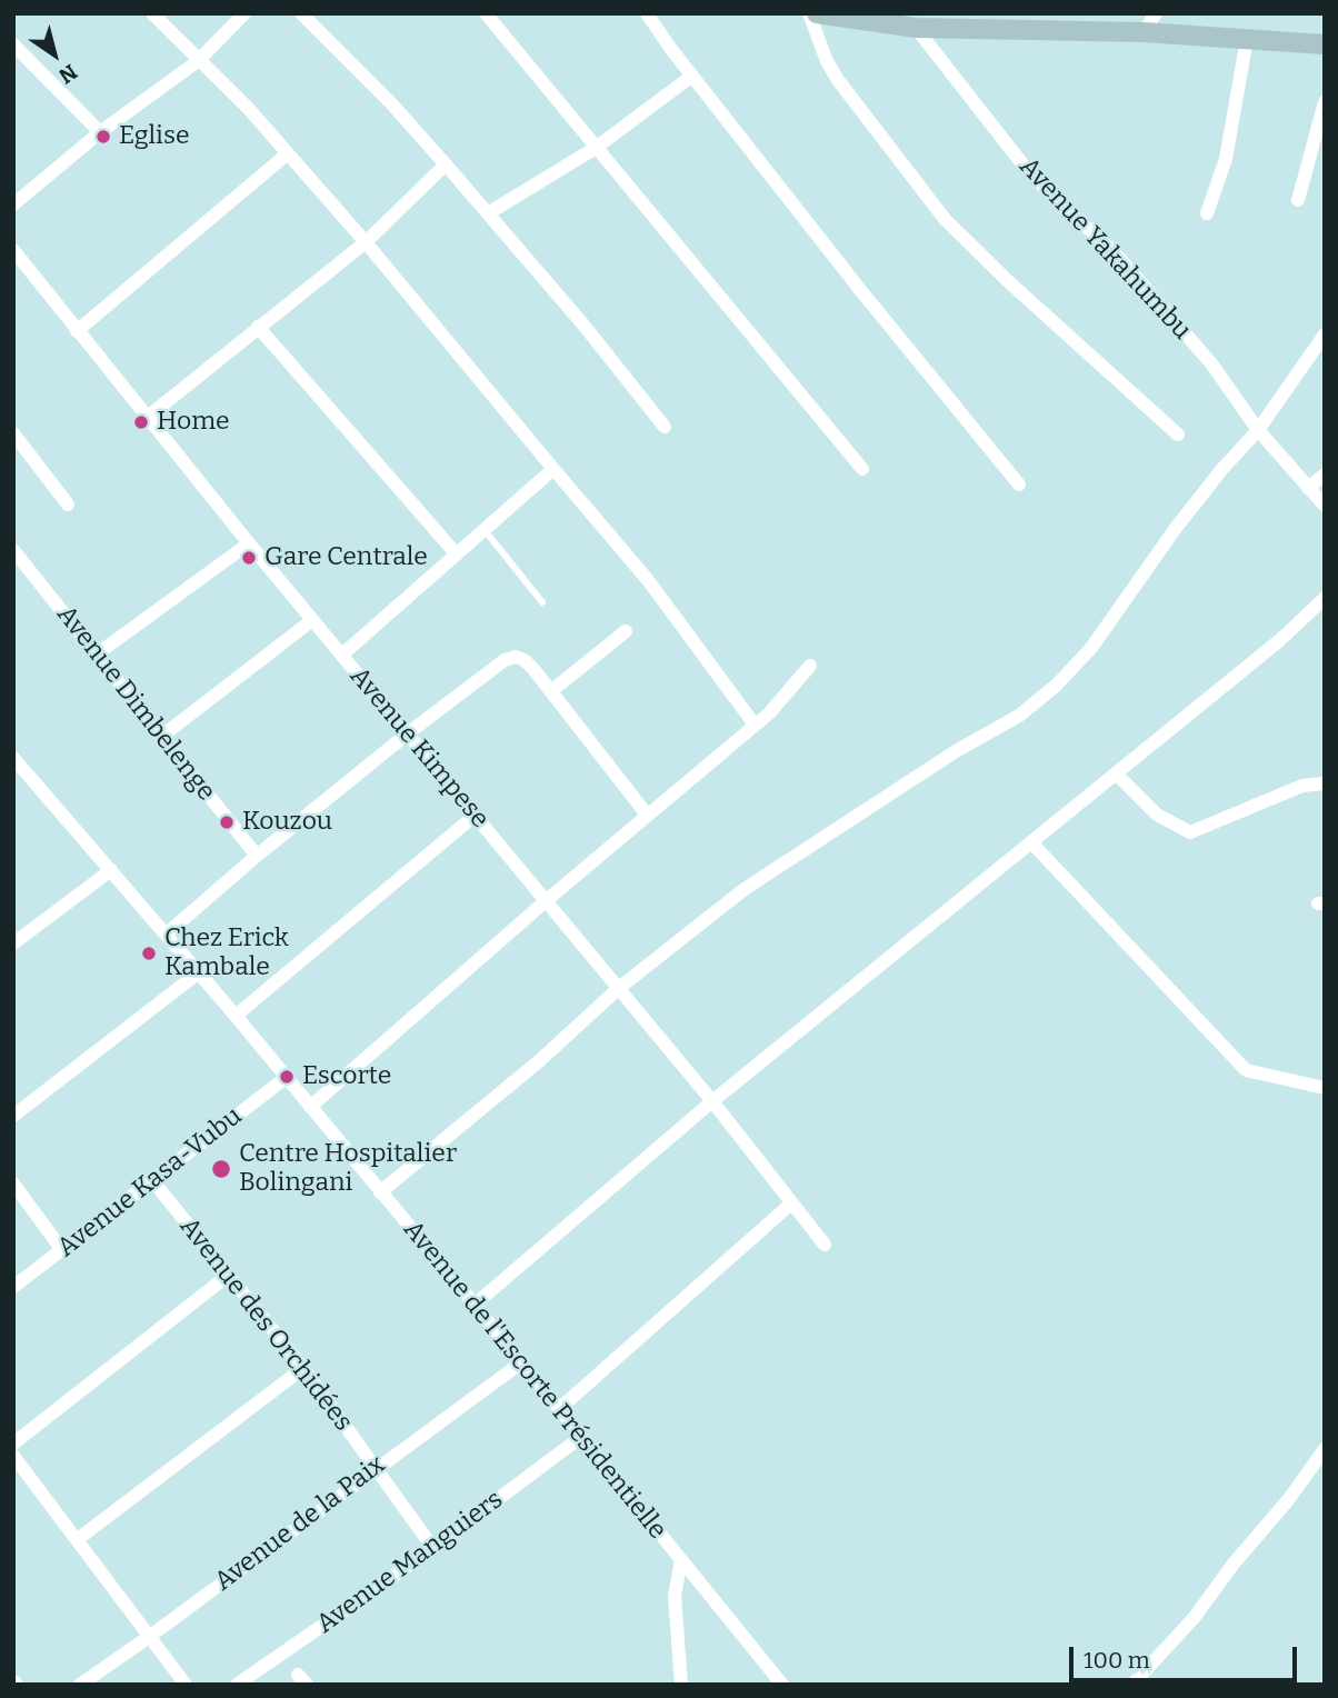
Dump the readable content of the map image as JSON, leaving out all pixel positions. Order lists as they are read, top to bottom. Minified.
{"streets":{"street":["Avenue Yakahumbu","Avenue Dimbelenge","Avenue Kimpese","Avenue Kasa-Vubu","Avenue des Orchidées","Avenue de l'Escorte Présidentielle","Avenue de la Paix","Avenue Manguiers"]},"crossings":[["Avenue Kasa-Vubu","Avenue des Orchidées"],["Avenue Kasa-Vubu","Avenue de l'Escorte Présidentielle"],["Avenue des Orchidées","Avenue de la Paix"],["Avenue des Orchidées","Avenue Manguiers"],["Avenue de l'Escorte Présidentielle","Avenue de la Paix"],["Avenue de l'Escorte Présidentielle","Avenue Manguiers"]],"places":["Eglise","Home","Gare Centrale","Kouzou","Chez Erick Kambale","Escorte","Centre Hospitalier Bolingani"],"scale_bar":"100 m","north":"bottom right"}
